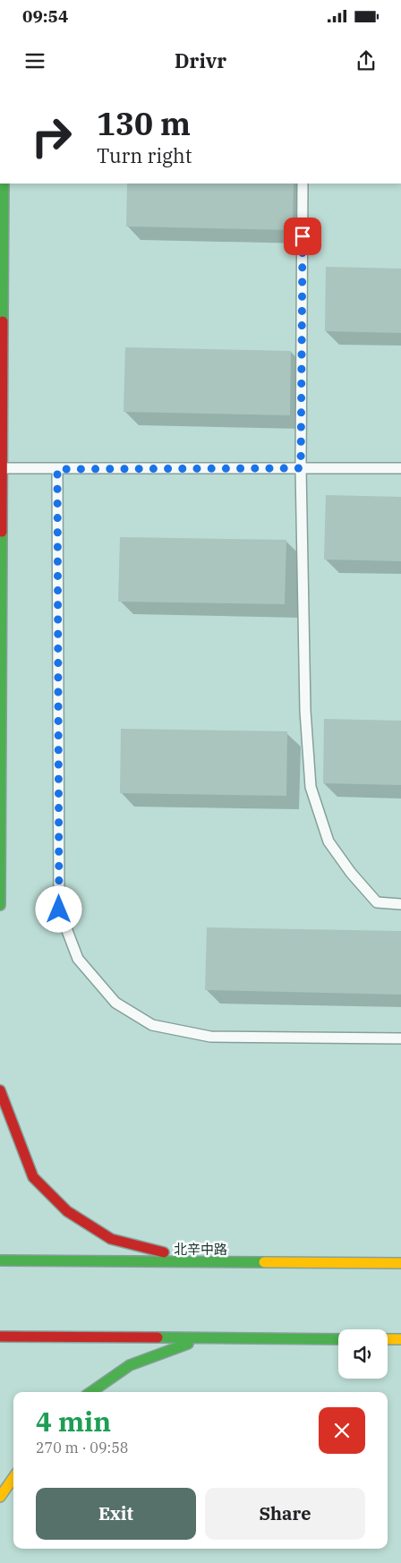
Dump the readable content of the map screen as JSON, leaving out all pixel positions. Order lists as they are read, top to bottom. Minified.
{"streets":{"main road":["北辛中路"]},"page":{"status":"09:54","header":"Drivr","turn":["130 m","Turn right"],"heading":["4 min","270 m · 09:58"],"buttons":["Exit","Share"]}}
